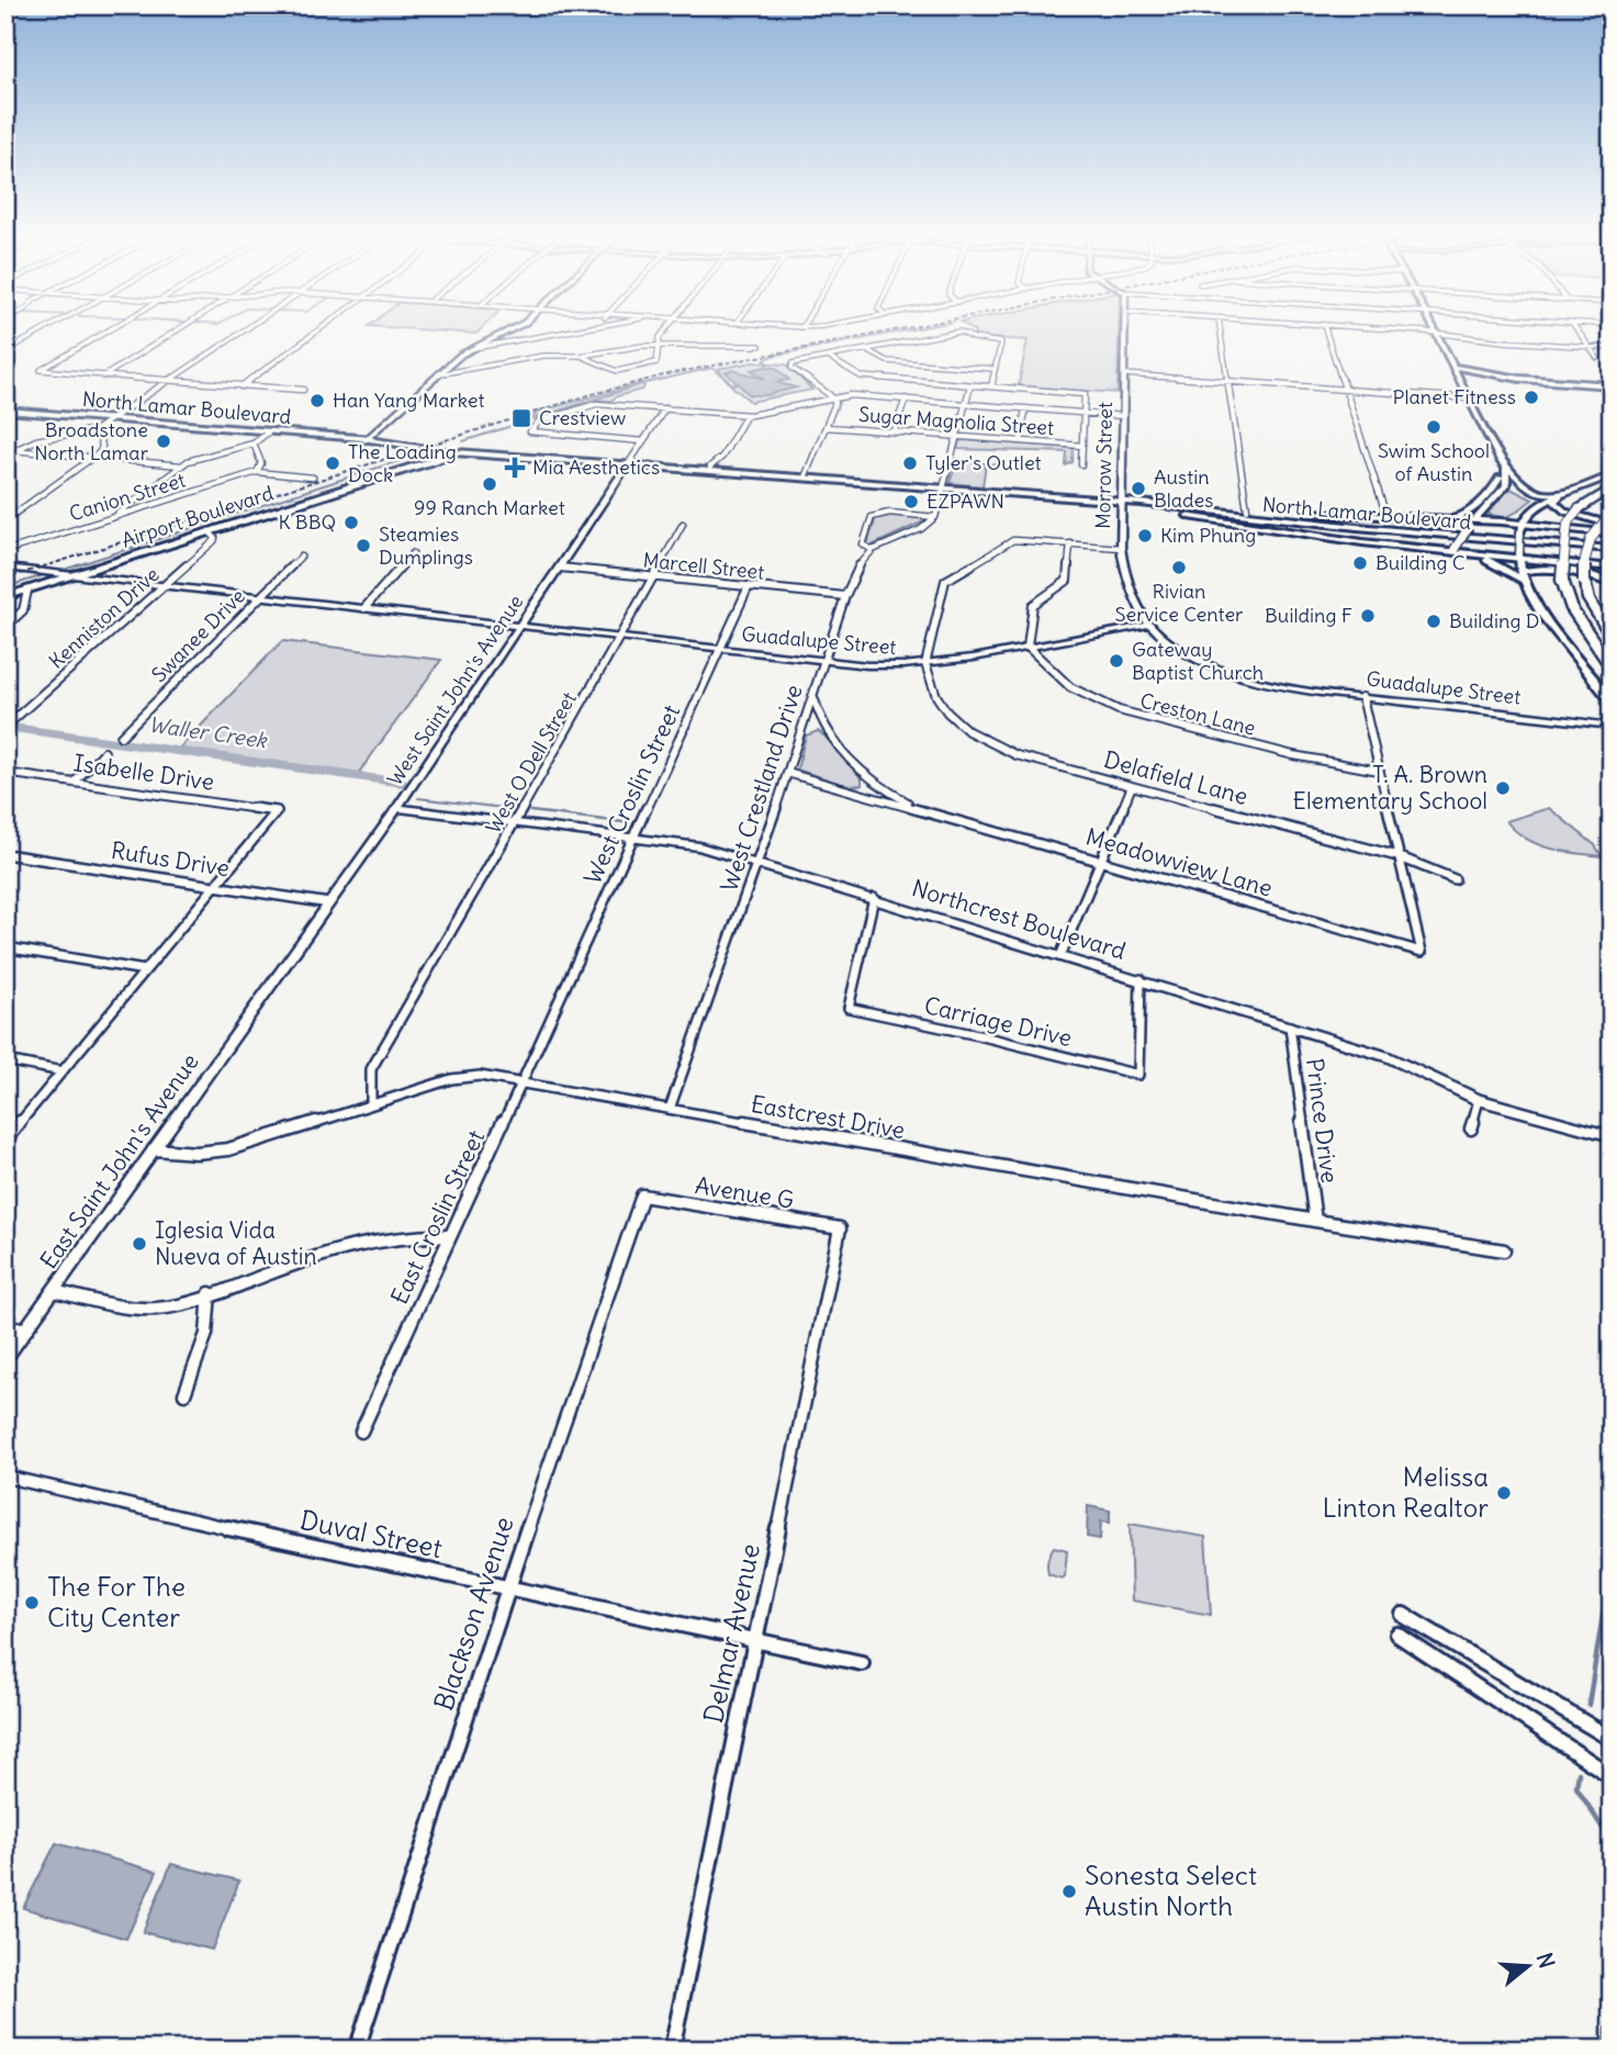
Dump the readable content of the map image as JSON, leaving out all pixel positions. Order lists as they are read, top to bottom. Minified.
{"streets":{"main road":["North Lamar Boulevard","Airport Boulevard"],"street":["Sugar Magnolia Street","Morrow Street","Canion Street","Marcell Street","Kenniston Drive","Swanee Drive","Guadalupe Street","West Saint John's Avenue","Creston Lane","West O Dell Street","Isabelle Drive","Delafield Lane","West Crestland Drive","West Croslin Street","Rufus Drive","Meadowview Lane","Northcrest Boulevard","Carriage Drive","Eastcrest Drive","Prince Drive","East Saint John's Avenue","Avenue G","East Croslin Street","Duval Street","Blackson Avenue","Delmar Avenue"]},"crossings":[["North Lamar Boulevard","Morrow Street"],["North Lamar Boulevard","Airport Boulevard"],["North Lamar Boulevard","West Saint John's Avenue"],["Morrow Street","Guadalupe Street"],["Airport Boulevard","Kenniston Drive"],["Airport Boulevard","Guadalupe Street"],["Marcell Street","West Saint John's Avenue"],["Marcell Street","West O Dell Street"],["Marcell Street","West Crestland Drive"],["Marcell Street","West Croslin Street"],["Kenniston Drive","Guadalupe Street"],["Swanee Drive","Guadalupe Street"],["Guadalupe Street","West Saint John's Avenue"],["Guadalupe Street","Creston Lane"],["Guadalupe Street","West O Dell Street"],["Guadalupe Street","Delafield Lane"],["Guadalupe Street","West Crestland Drive"],["Guadalupe Street","West Croslin Street"],["West Saint John's Avenue","Rufus Drive"],["West Saint John's Avenue","Northcrest Boulevard"],["West Saint John's Avenue","East Saint John's Avenue"],["West O Dell Street","Northcrest Boulevard"],["West O Dell Street","Eastcrest Drive"],["Isabelle Drive","Rufus Drive"],["Delafield Lane","Meadowview Lane"],["West Crestland Drive","Meadowview Lane"],["West Crestland Drive","Northcrest Boulevard"],["West Crestland Drive","Eastcrest Drive"],["West Croslin Street","Northcrest Boulevard"],["West Croslin Street","East Croslin Street"],["Northcrest Boulevard","Carriage Drive"],["Northcrest Boulevard","Prince Drive"],["Eastcrest Drive","Prince Drive"],["Eastcrest Drive","East Saint John's Avenue"],["Eastcrest Drive","East Croslin Street"],["Avenue G","Blackson Avenue"],["Avenue G","Delmar Avenue"],["Duval Street","Blackson Avenue"],["Duval Street","Delmar Avenue"]],"water":["Waller Creek"],"places":{"other":["Planet Fitness","Han Yang Market","Swim School of Austin","Broadstone North Lamar","The Loading Dock","Tyler's Outlet","99 Ranch Market","Austin Blades","EZPAWN","K BBQ","Kim Phung","Steamies Dumplings","Building C","Rivian Service Center","Building F","Building D","Gateway Baptist Church","T. A. Brown Elementary School","Iglesia Vida Nueva of Austin","Melissa Linton Realtor","The For The City Center","Sonesta Select Austin North"],"transit":["Crestview"],"health":["Mia Aesthetics"]},"north":"right"}
